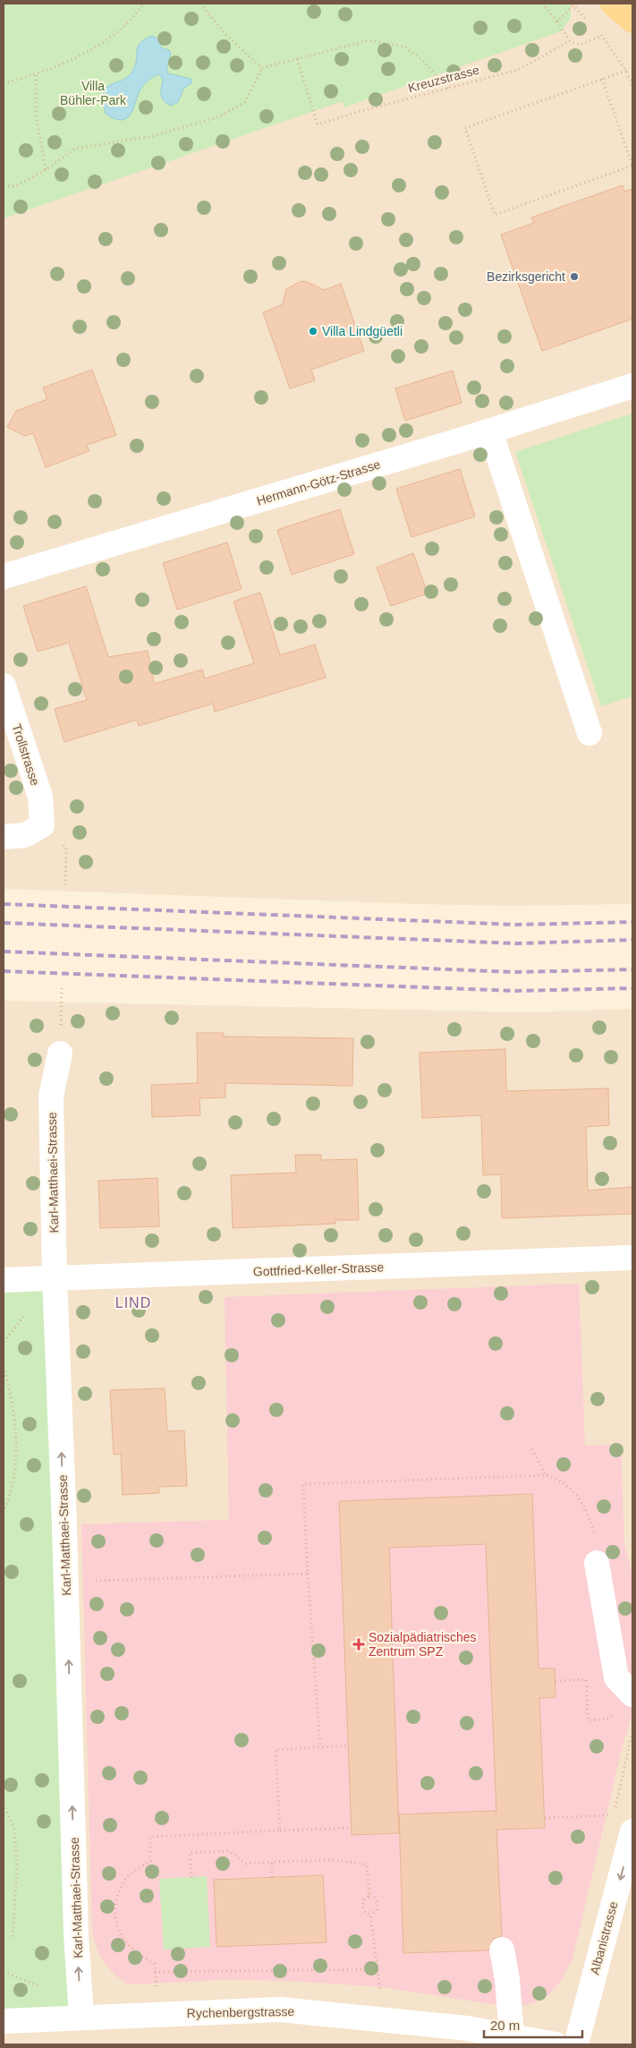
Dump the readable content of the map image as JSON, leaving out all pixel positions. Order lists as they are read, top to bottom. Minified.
{"streets":{"street":["Hermann-Götz-Strasse","Trollstrasse","Karl-Matthaei-Strasse","Gottfried-Keller-Strasse","Albanistrasse","Rychenbergstrasse"],"path":["Kreuzstrasse"]},"crossings":[["Karl-Matthaei-Strasse","Gottfried-Keller-Strasse"],["Karl-Matthaei-Strasse","Rychenbergstrasse"]],"one_way":["Karl-Matthaei-Strasse"],"districts":["LIND"],"parks":["Villa Bühler-Park"],"places":{"other":["Bezirksgericht","Villa Lindgüetli"],"health":["Sozialpädiatrisches Zentrum SPZ"]},"scale_bar":"20 m"}
